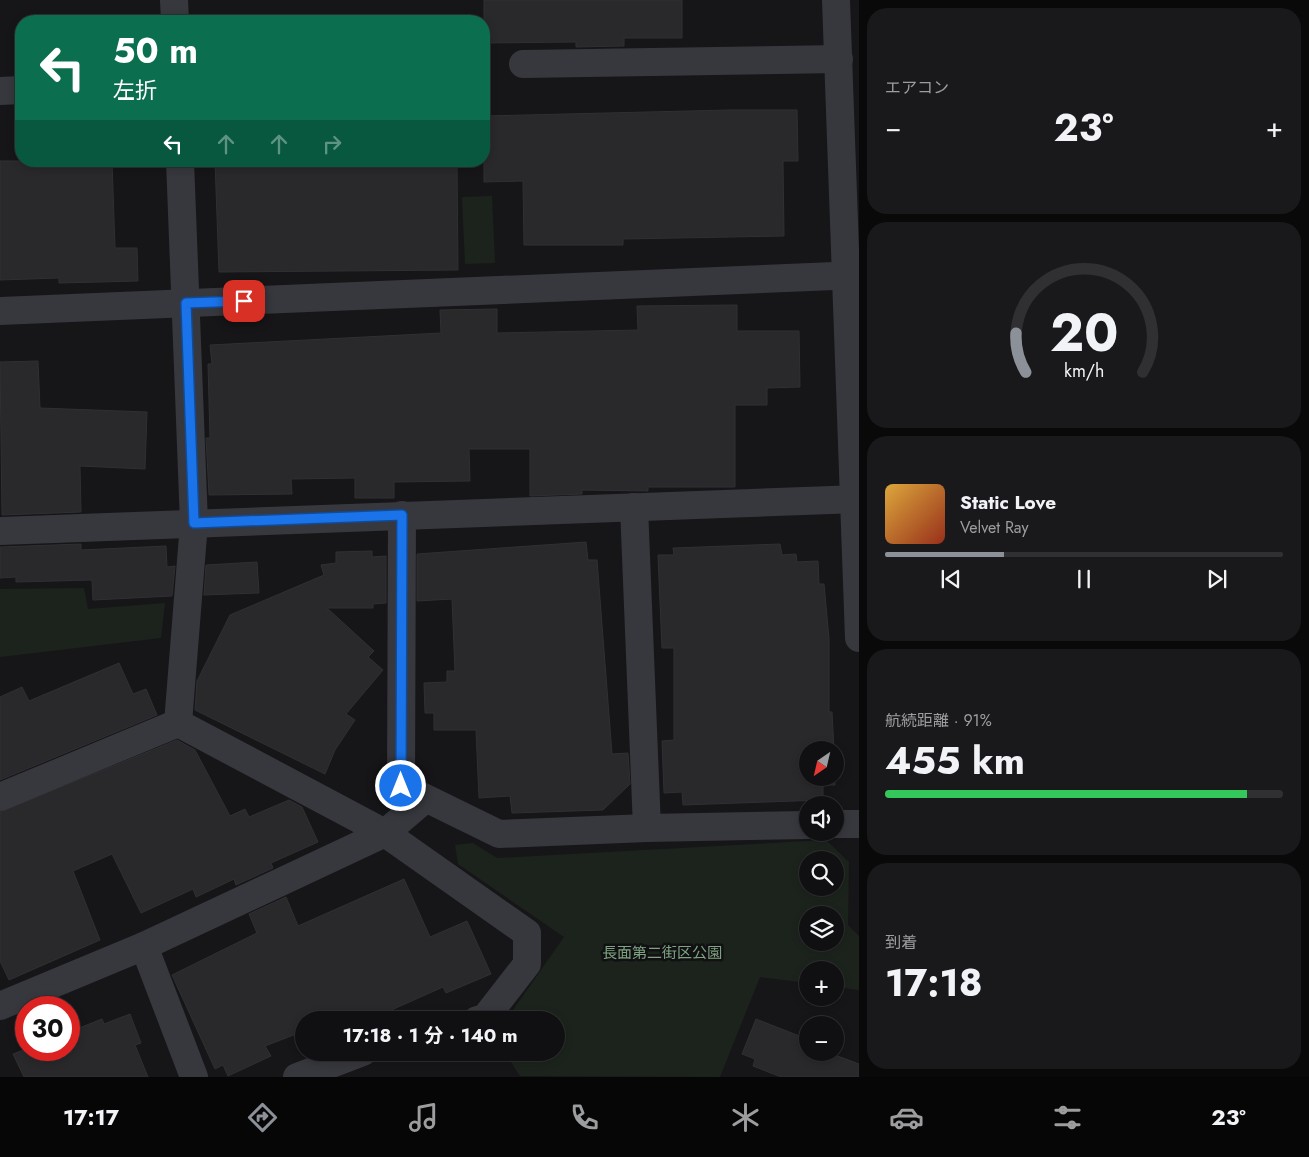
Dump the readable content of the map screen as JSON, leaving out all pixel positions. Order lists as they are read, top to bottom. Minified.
{"parks":["長面第二街区公園"],"north":"bottom left","page":{"tile":["エアコン",["航続距離 · 91%","455 km"],["到着","17:18"]],"turn":["50 m","左折"],"heat":["−","23°","+"],"song":["Static Love","Velvet Ray"],"map_buttons":["+","−"],"limit":"30","trip":"17:18 · 1 分 · 140 m","tabs":["17:17","23°"],"gauge":["20","km/h"]}}
